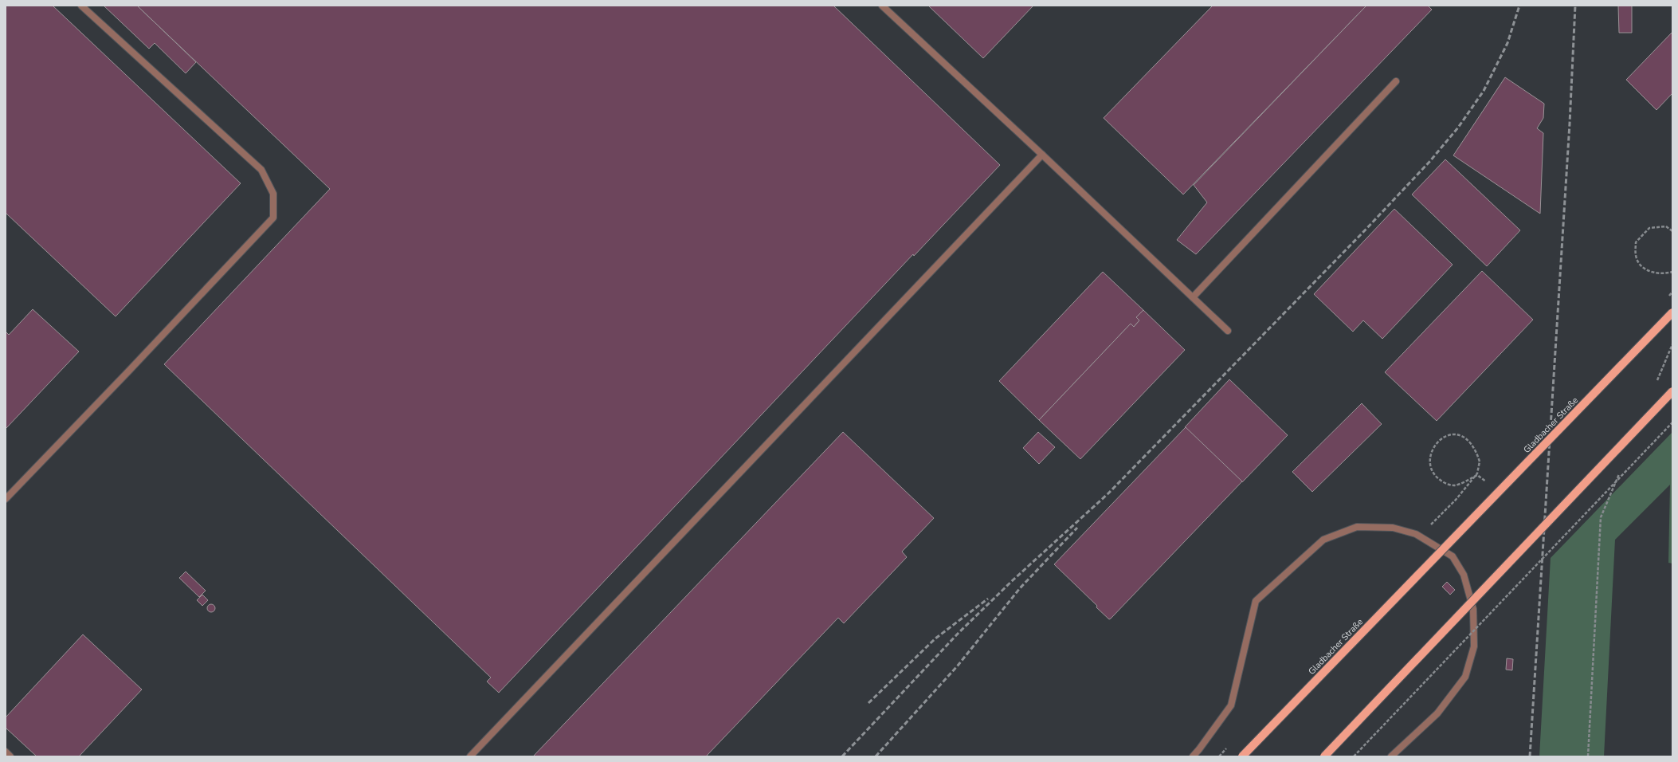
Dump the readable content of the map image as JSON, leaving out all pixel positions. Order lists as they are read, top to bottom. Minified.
{"streets":{"main road":["Gladbacher Straße"]}}
